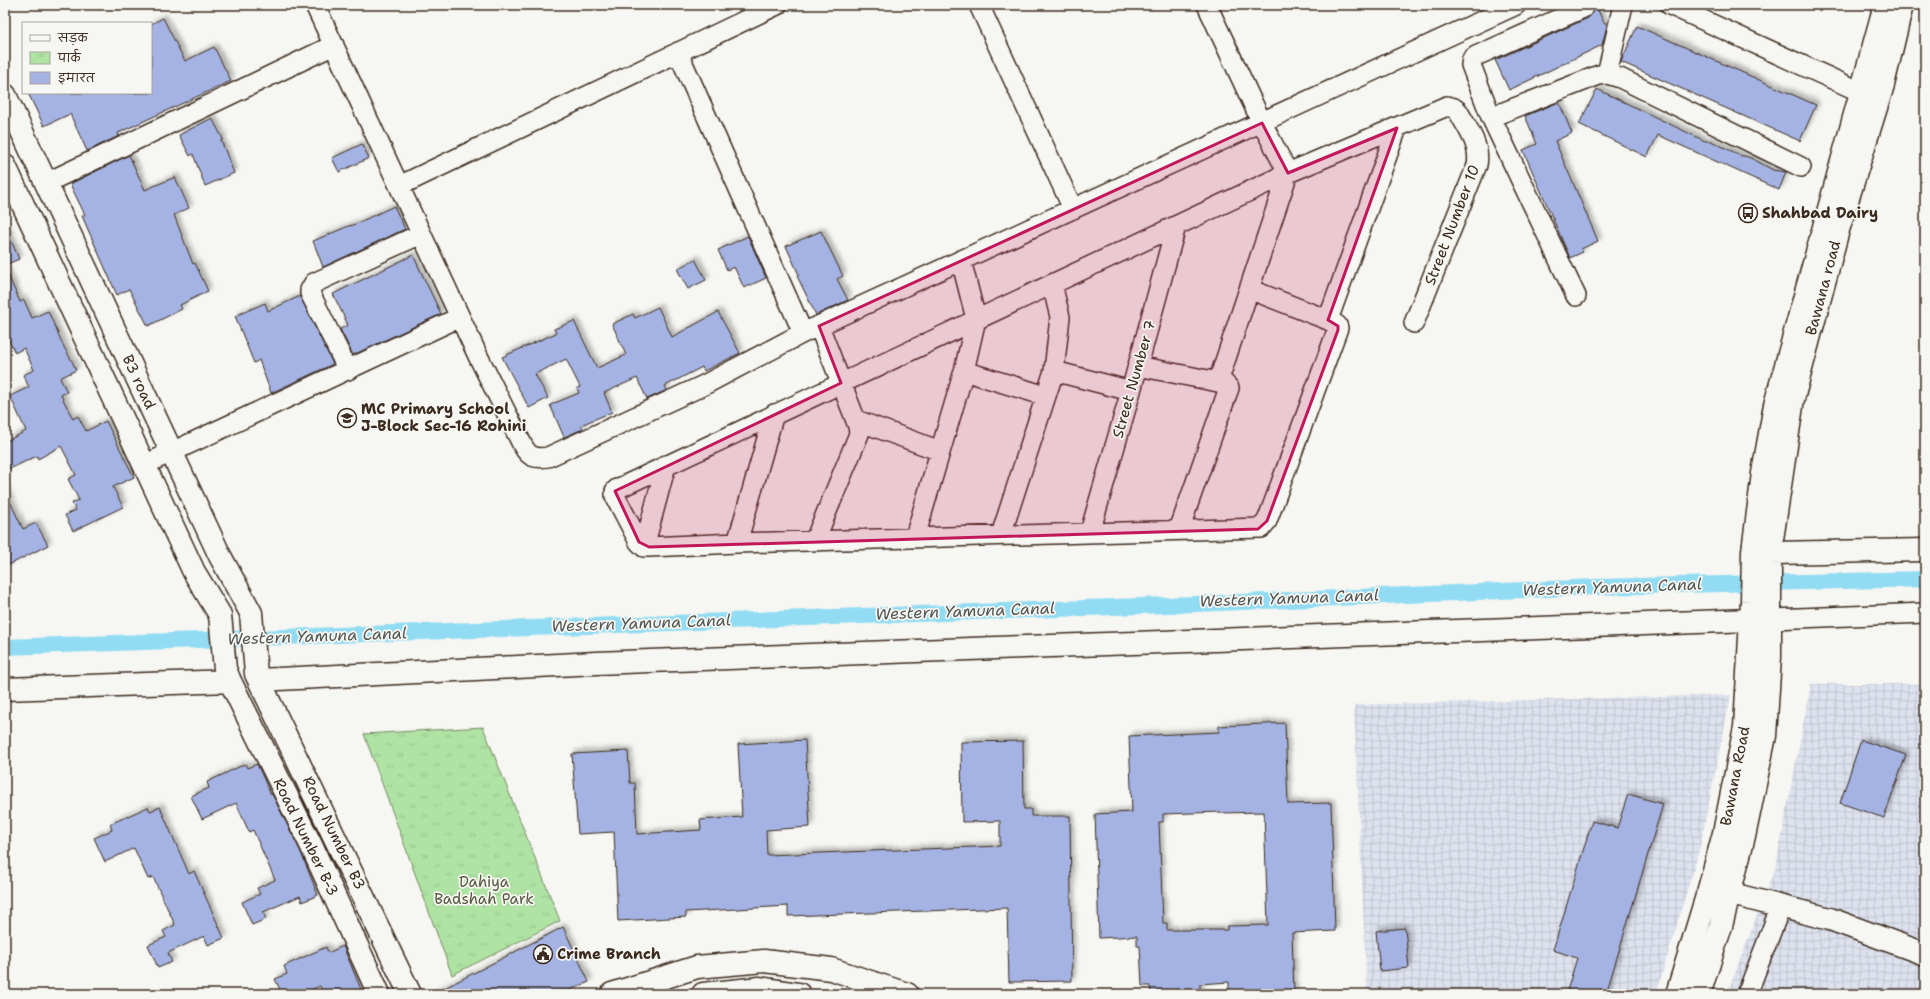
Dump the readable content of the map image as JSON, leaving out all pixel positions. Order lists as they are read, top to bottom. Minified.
{"streets":{"street":["Street Number 10","Bawana road","Street Number 7","B3 road","Bawana Road","Road Number B3","Road Number B-3"]},"crossings":[["Bawana road","Bawana Road"],["B3 road","Road Number B3"],["B3 road","Road Number B-3"]],"water":["Western Yamuna Canal"],"parks":["Dahiya Badshah Park"],"places":{"bus stop":["Shahbad Dairy"],"school or university":["MC Primary School J-Block Sec-16 Rohini"],"public building":["Crime Branch"]},"legend":["सड़क","पार्क","इमारत"]}
